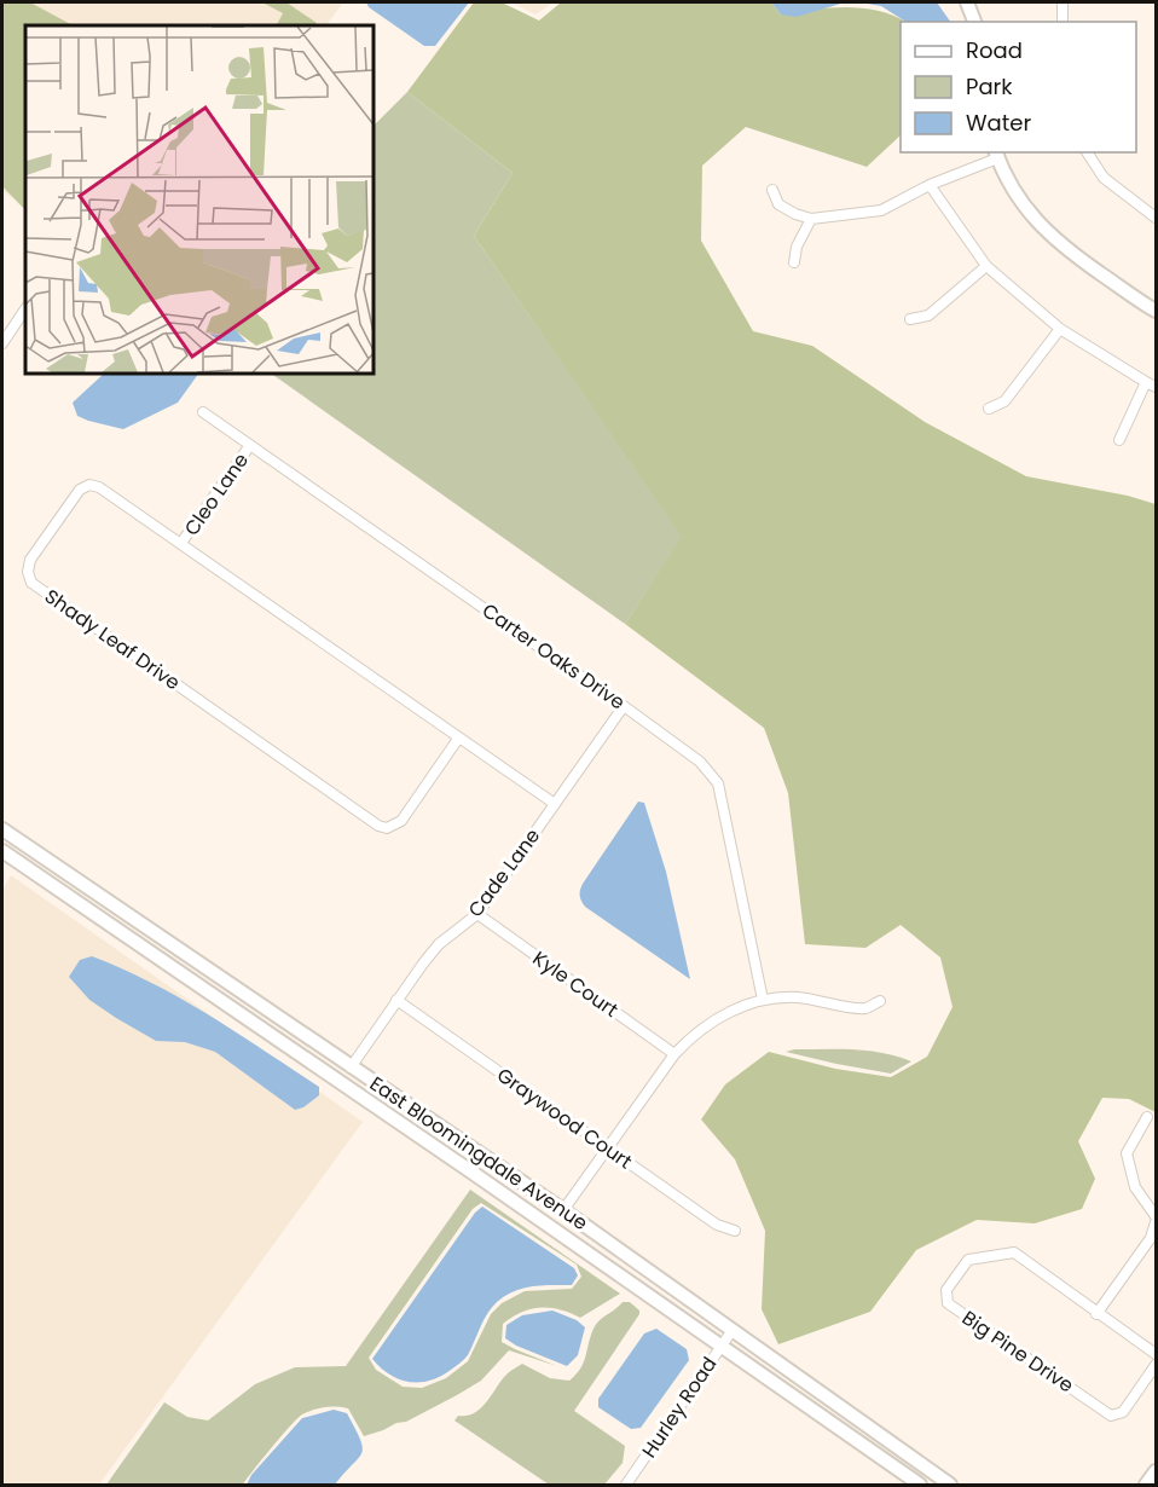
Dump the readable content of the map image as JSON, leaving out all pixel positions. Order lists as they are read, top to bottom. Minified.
{"streets":{"main road":["East Bloomingdale Avenue"],"street":["Cleo Lane","Shady Leaf Drive","Carter Oaks Drive","Cade Lane","Kyle Court","Graywood Court","Big Pine Drive","Hurley Road"]},"crossings":[["Cleo Lane","Shady Leaf Drive"],["Cleo Lane","Carter Oaks Drive"],["Shady Leaf Drive","Cade Lane"],["Carter Oaks Drive","Cade Lane"],["Cade Lane","Kyle Court"],["Cade Lane","Graywood Court"],["Cade Lane","East Bloomingdale Avenue"],["East Bloomingdale Avenue","Hurley Road"]],"legend":["Road","Park","Water"]}
